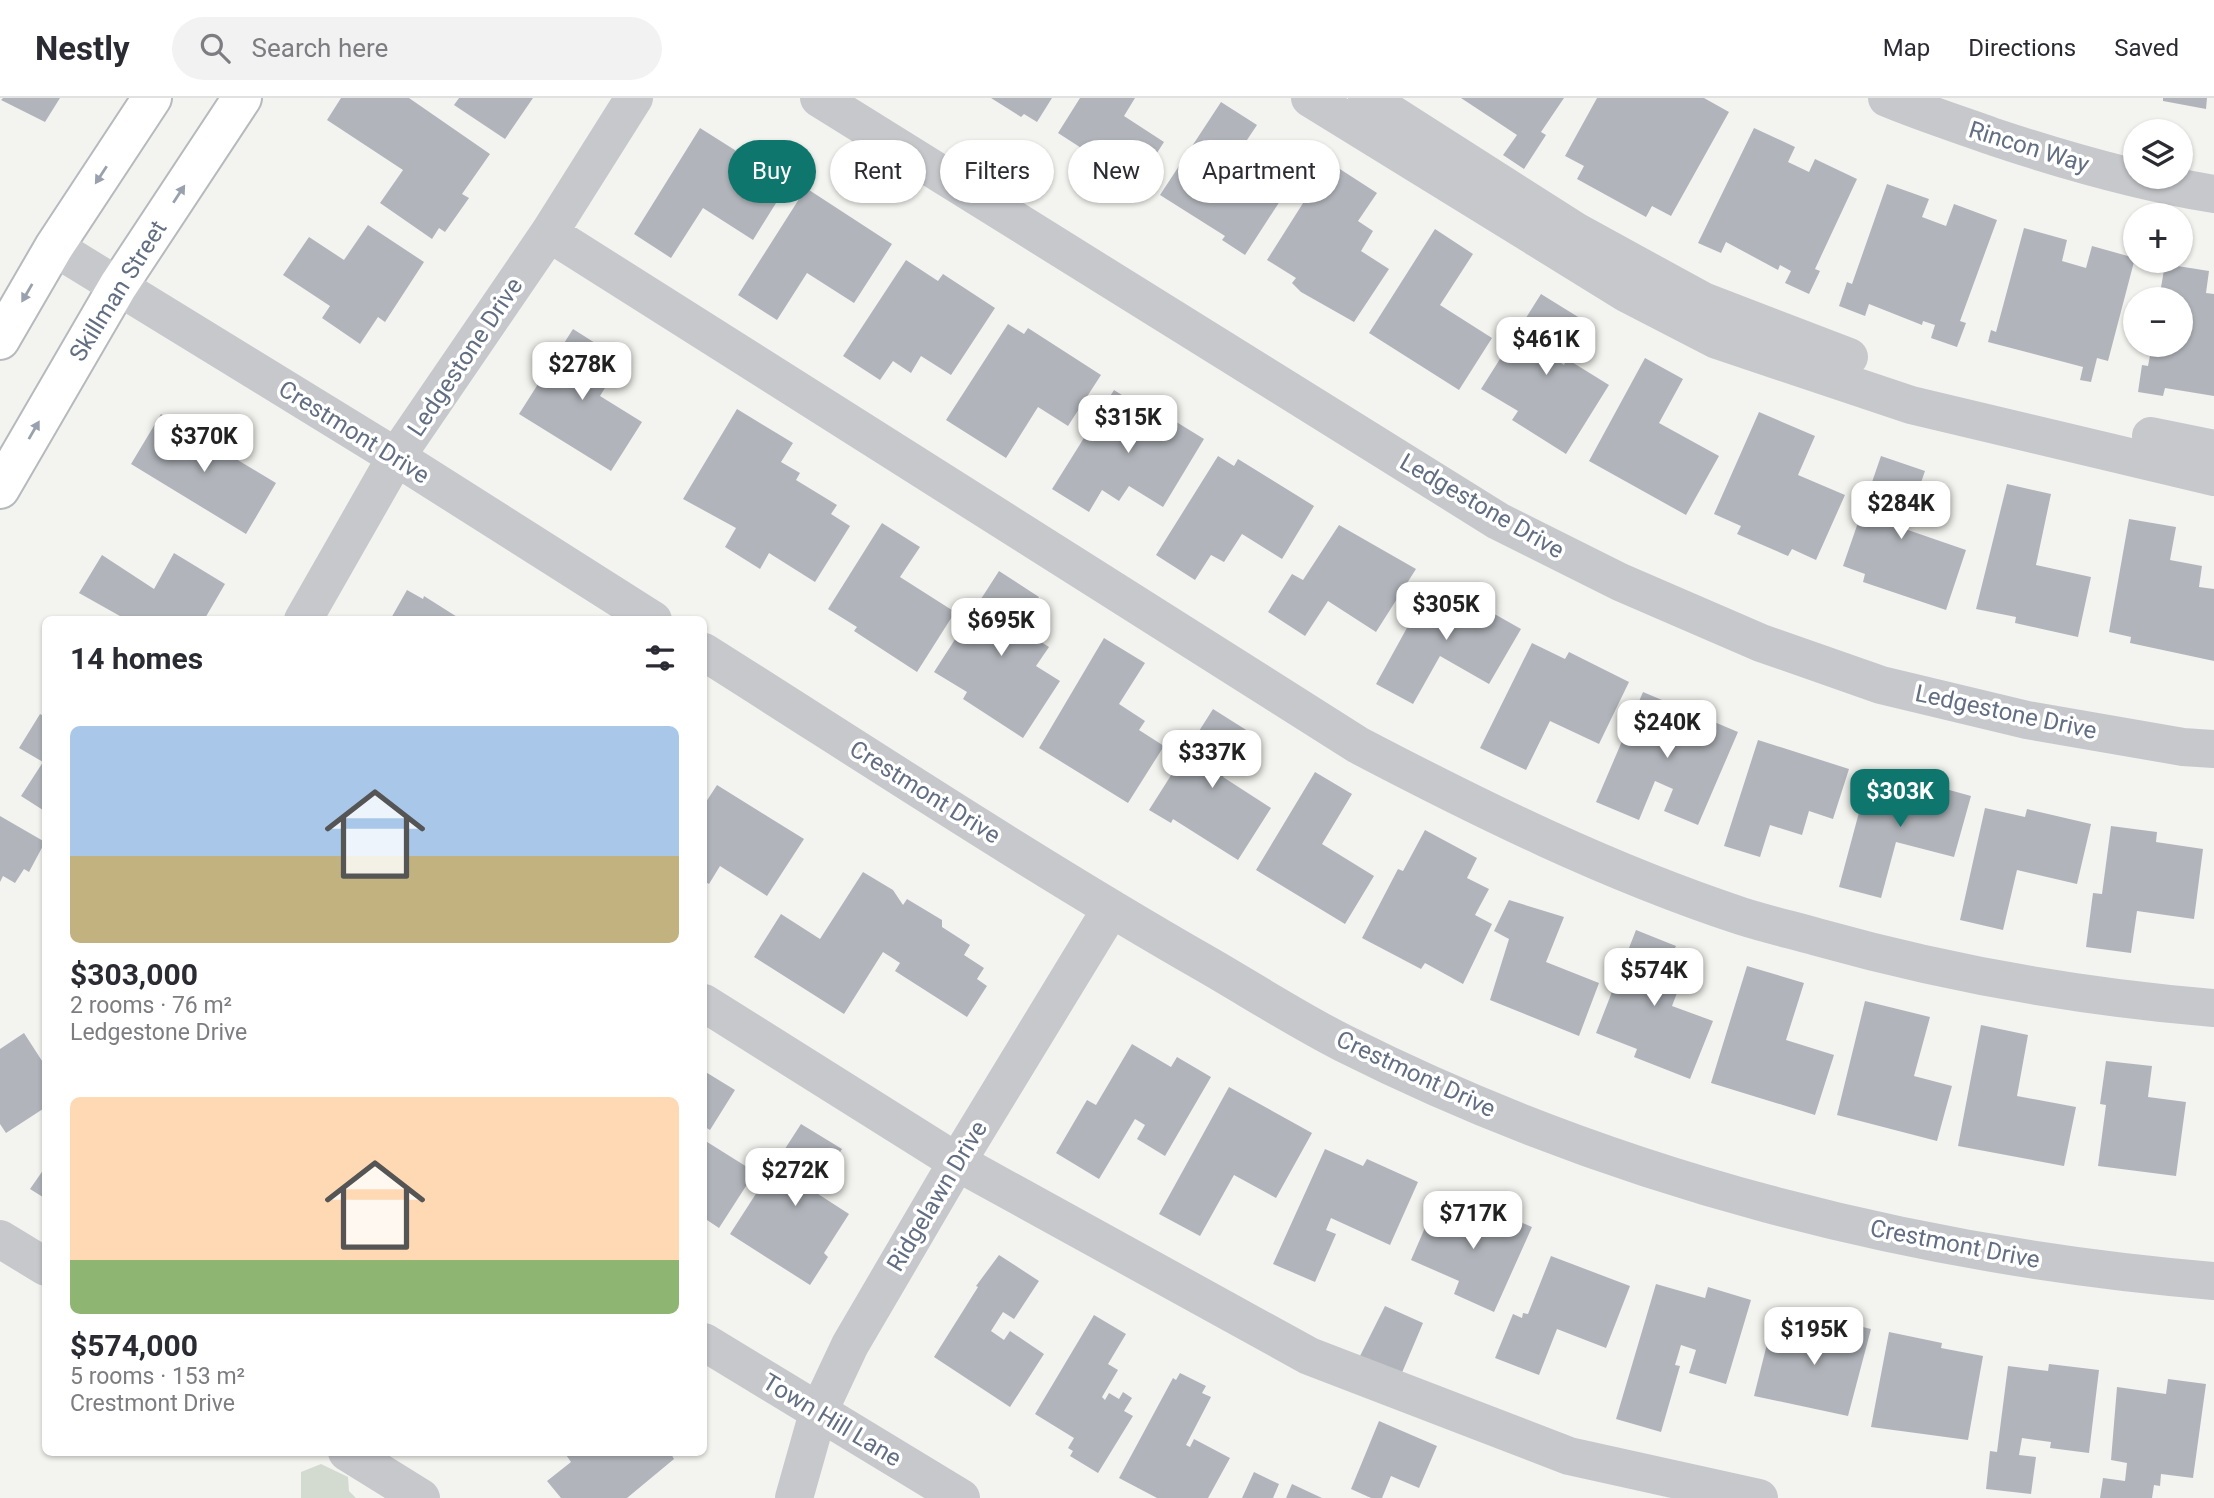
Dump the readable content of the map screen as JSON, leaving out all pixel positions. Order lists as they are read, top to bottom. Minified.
{"streets":{"main road":["Skillman Street"],"street":["Rincon Way","Ledgestone Drive","Crestmont Drive","Ridgelawn Drive","Town Hill Lane"]},"crossings":[["Skillman Street","Crestmont Drive"],["Ledgestone Drive","Crestmont Drive"],["Crestmont Drive","Ridgelawn Drive"],["Ridgelawn Drive","Town Hill Lane"]],"page":{"header":"Nestly","search":"Search here","nav":["Map","Directions","Saved"],"map_buttons":["+","−"],"chip":["Buy","Rent","Filters","New","Apartment"],"price":["$461K","$278K","$315K","$370K","$284K","$305K","$695K","$240K","$337K","$303K","$574K","$272K","$717K","$195K"],"heading":"14 homes","list":[{"name":"$303,000","note":"2 rooms · 76 m² · Ledgestone Drive"},{"name":"$574,000","note":"5 rooms · 153 m² · Crestmont Drive"}]}}
